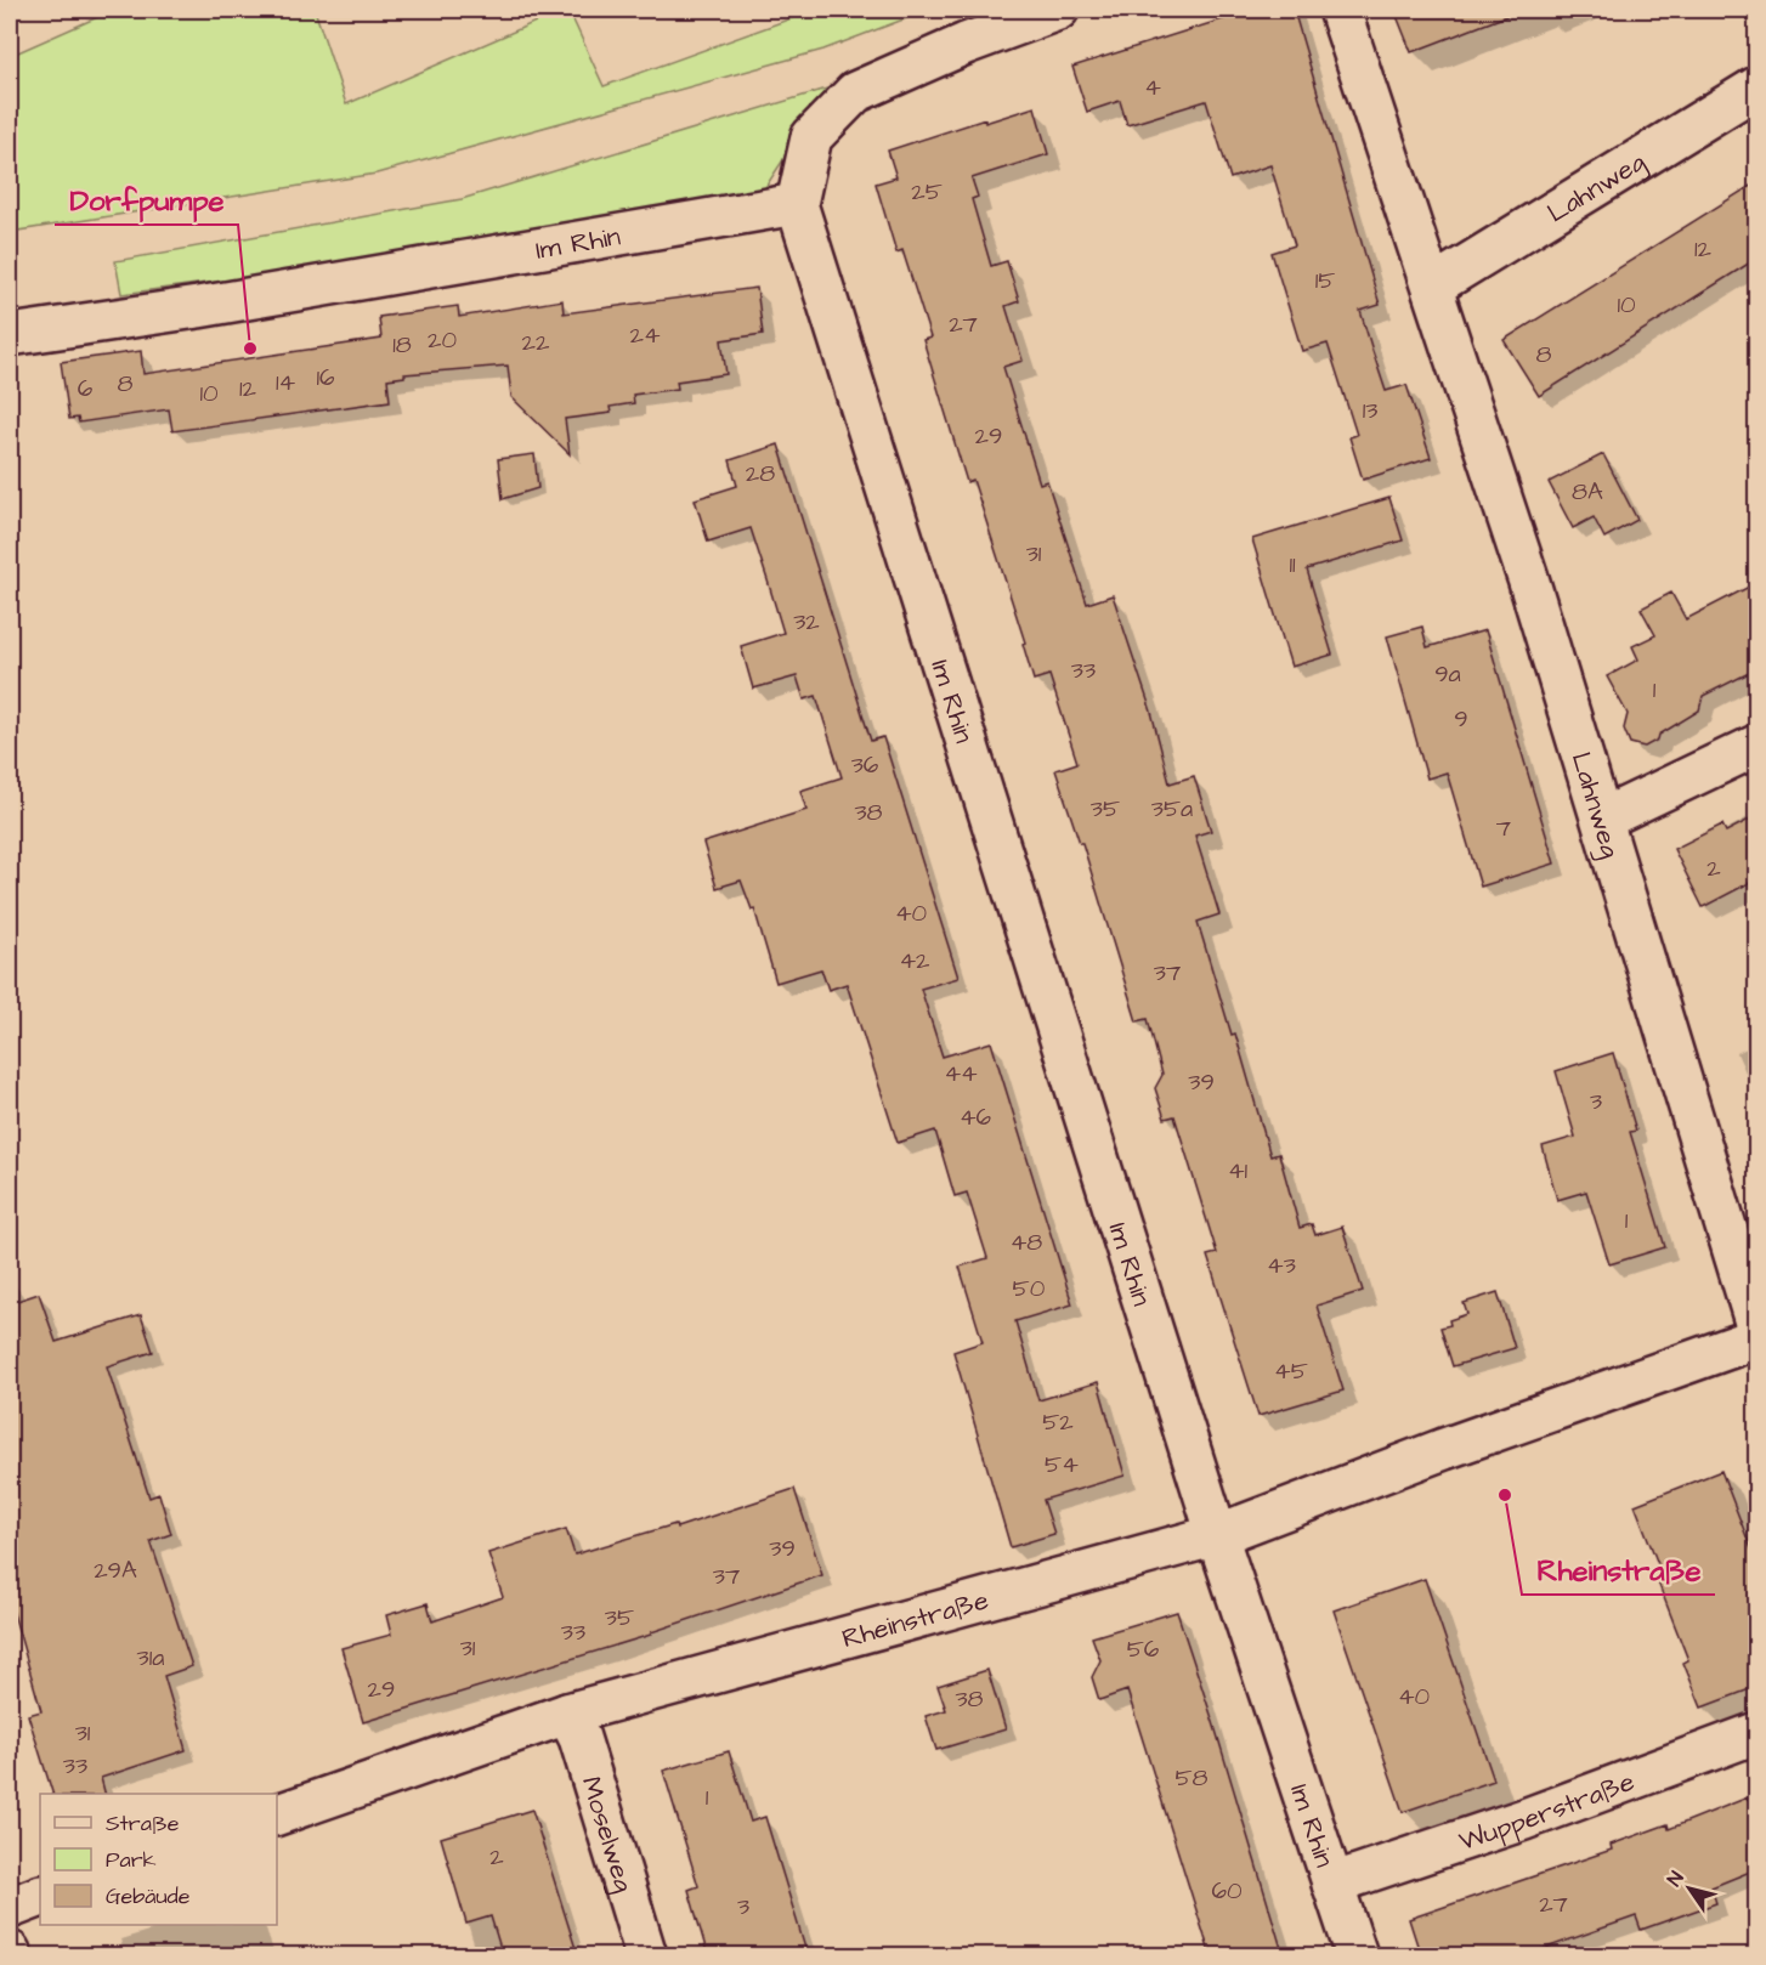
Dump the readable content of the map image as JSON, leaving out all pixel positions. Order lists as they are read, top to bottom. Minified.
{"streets":{"street":["Lahnweg","Im Rhin","Rheinstraße","Wupperstraße","Moselweg"]},"crossings":[["Im Rhin","Rheinstraße"],["Im Rhin","Wupperstraße"],["Rheinstraße","Moselweg"]],"places":["Dorfpumpe","Rheinstraße"],"house_numbers":["4","25","12","15","10","27","24","20","22","18","8","16","14","8","6","12","10","13","29","28","8A","31","11","32","33","9a","1","9","36","35","35a","38","7","2","40","42","37","44","39","3","46","41","1","48","43","50","45","52","54","39","29A","37","35","33","31","56","31a","29","40","38","31","33","58","1","2","60","27","3"],"legend":["Straße","Park","Gebäude"],"north":"top left"}
